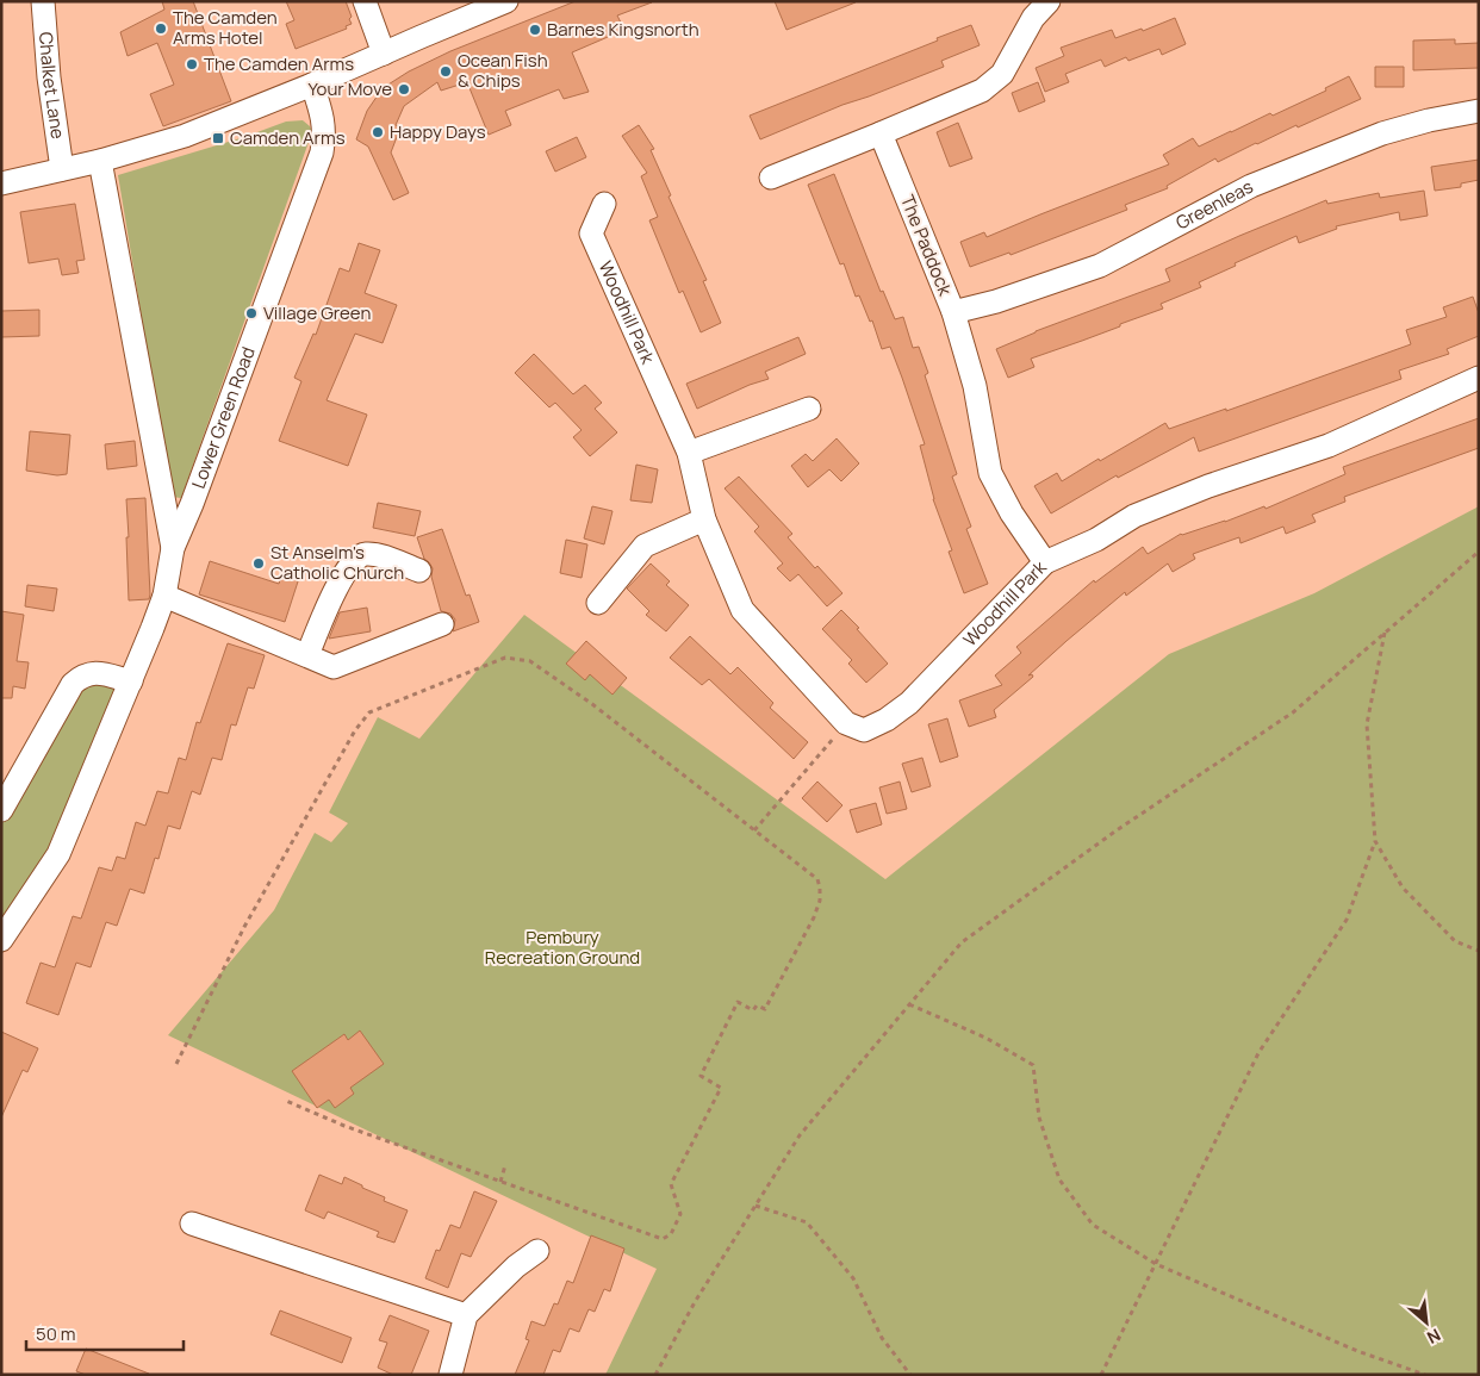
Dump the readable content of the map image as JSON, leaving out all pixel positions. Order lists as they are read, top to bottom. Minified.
{"streets":{"street":["Chalket Lane","Greenleas","The Paddock","Woodhill Park","Lower Green Road"]},"crossings":[["Greenleas","The Paddock"],["The Paddock","Woodhill Park"]],"parks":["Pembury Recreation Ground"],"places":{"other":["The Camden Arms Hotel","Barnes Kingsnorth","The Camden Arms","Ocean Fish & Chips","Your Move","Happy Days","Village Green","St Anselm's Catholic Church"],"transit":["Camden Arms"]},"scale_bar":"50 m","north":"bottom right"}
